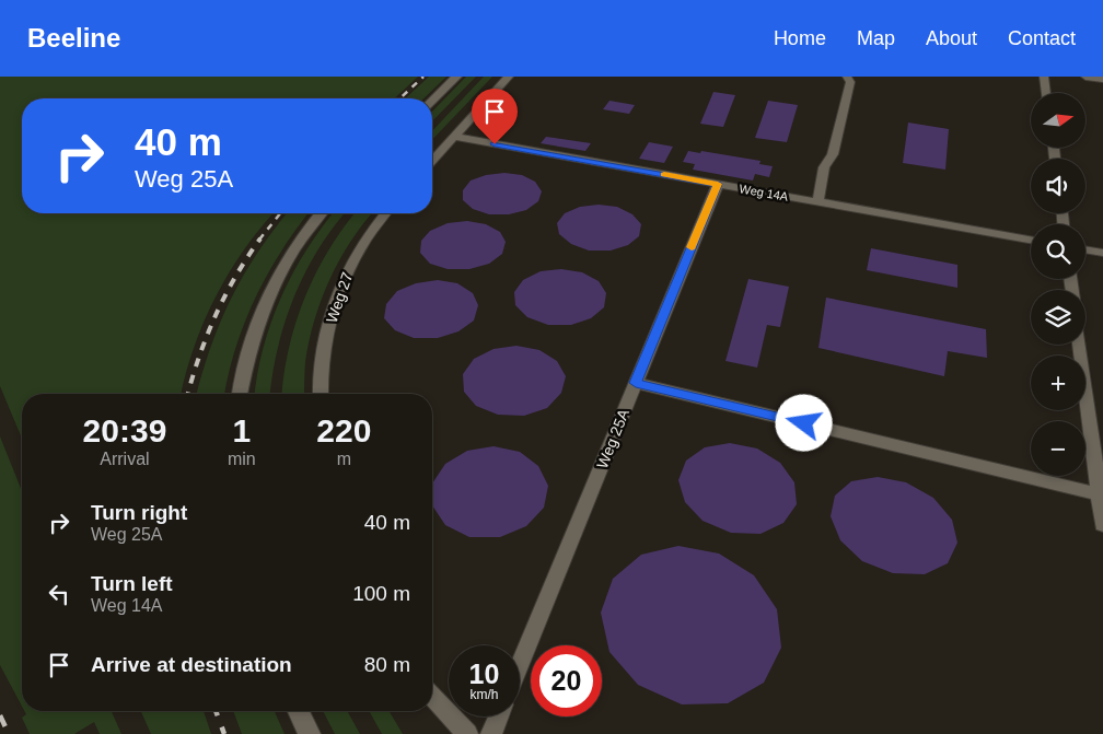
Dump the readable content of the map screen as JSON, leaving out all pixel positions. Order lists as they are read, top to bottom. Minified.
{"streets":{"lane":["Weg 14A","Weg 27","Weg 25A"]},"crossings":[["Weg 14A","Weg 25A"]],"north":"right","page":{"header":"Beeline","nav":["Home","Map","About","Contact"],"map_buttons":["+","−"],"turn":["40 m","Weg 25A"],"eta":["20:39","Arrival","1","min","220","m"],"list":[{"name":"Turn right","note":"Weg 25A","value":"40 m"},{"name":"Turn left","note":"Weg 14A","value":"100 m"},{"name":"Arrive at destination","value":"80 m"}],"speed":"10 km/h","limit":"20"}}
